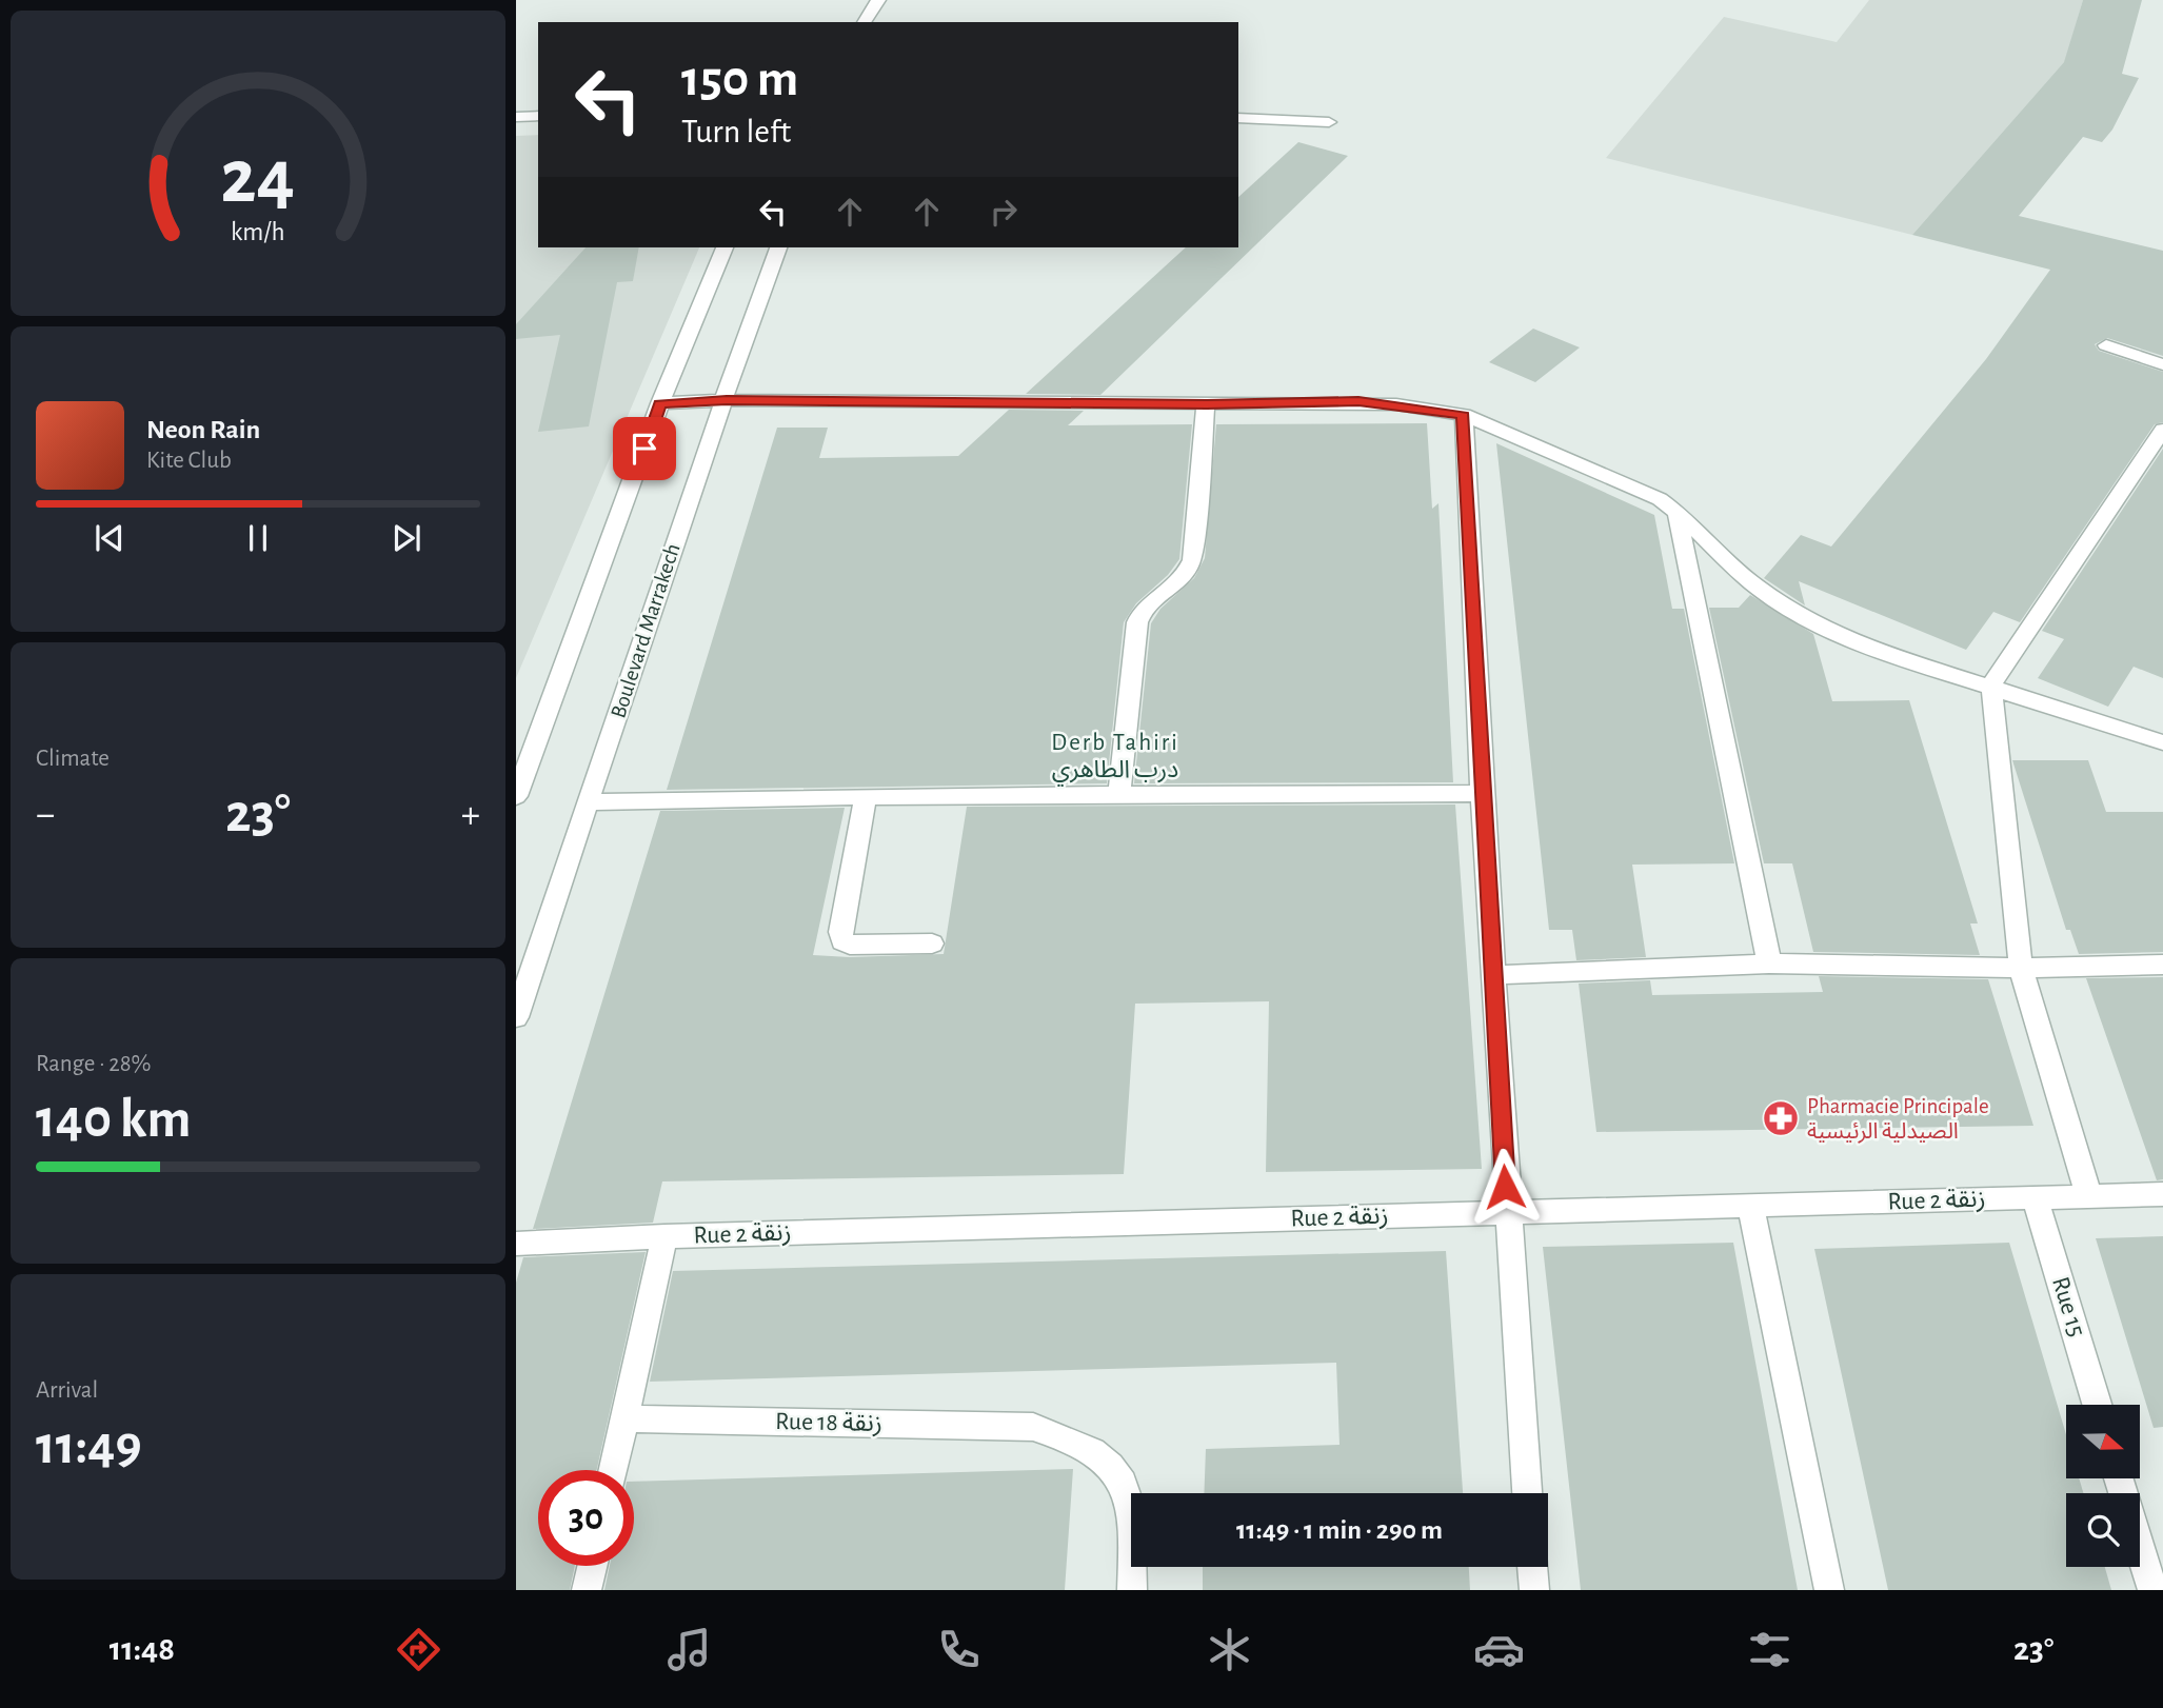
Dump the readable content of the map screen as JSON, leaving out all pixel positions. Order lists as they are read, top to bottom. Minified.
{"streets":{"street":["Boulevard Marrakech","Rue 2 زنقة","Rue 15","Rue 18 زنقة"]},"crossings":[["Rue 2 زنقة","Rue 15"]],"districts":["Derb Tahiri درب الطاهري"],"places":{"pharmacy":["Pharmacie Principale الصيدلية الرئيسية"]},"north":"right","page":{"turn":["150 m","Turn left"],"song":["Neon Rain","Kite Club"],"tile":["Climate",["Range · 28%","140 km"],["Arrival","11:49"]],"heat":["−","23°","+"],"limit":"30","trip":"11:49 · 1 min · 290 m","tabs":["11:48","23°"],"gauge":["24","km/h"]}}
